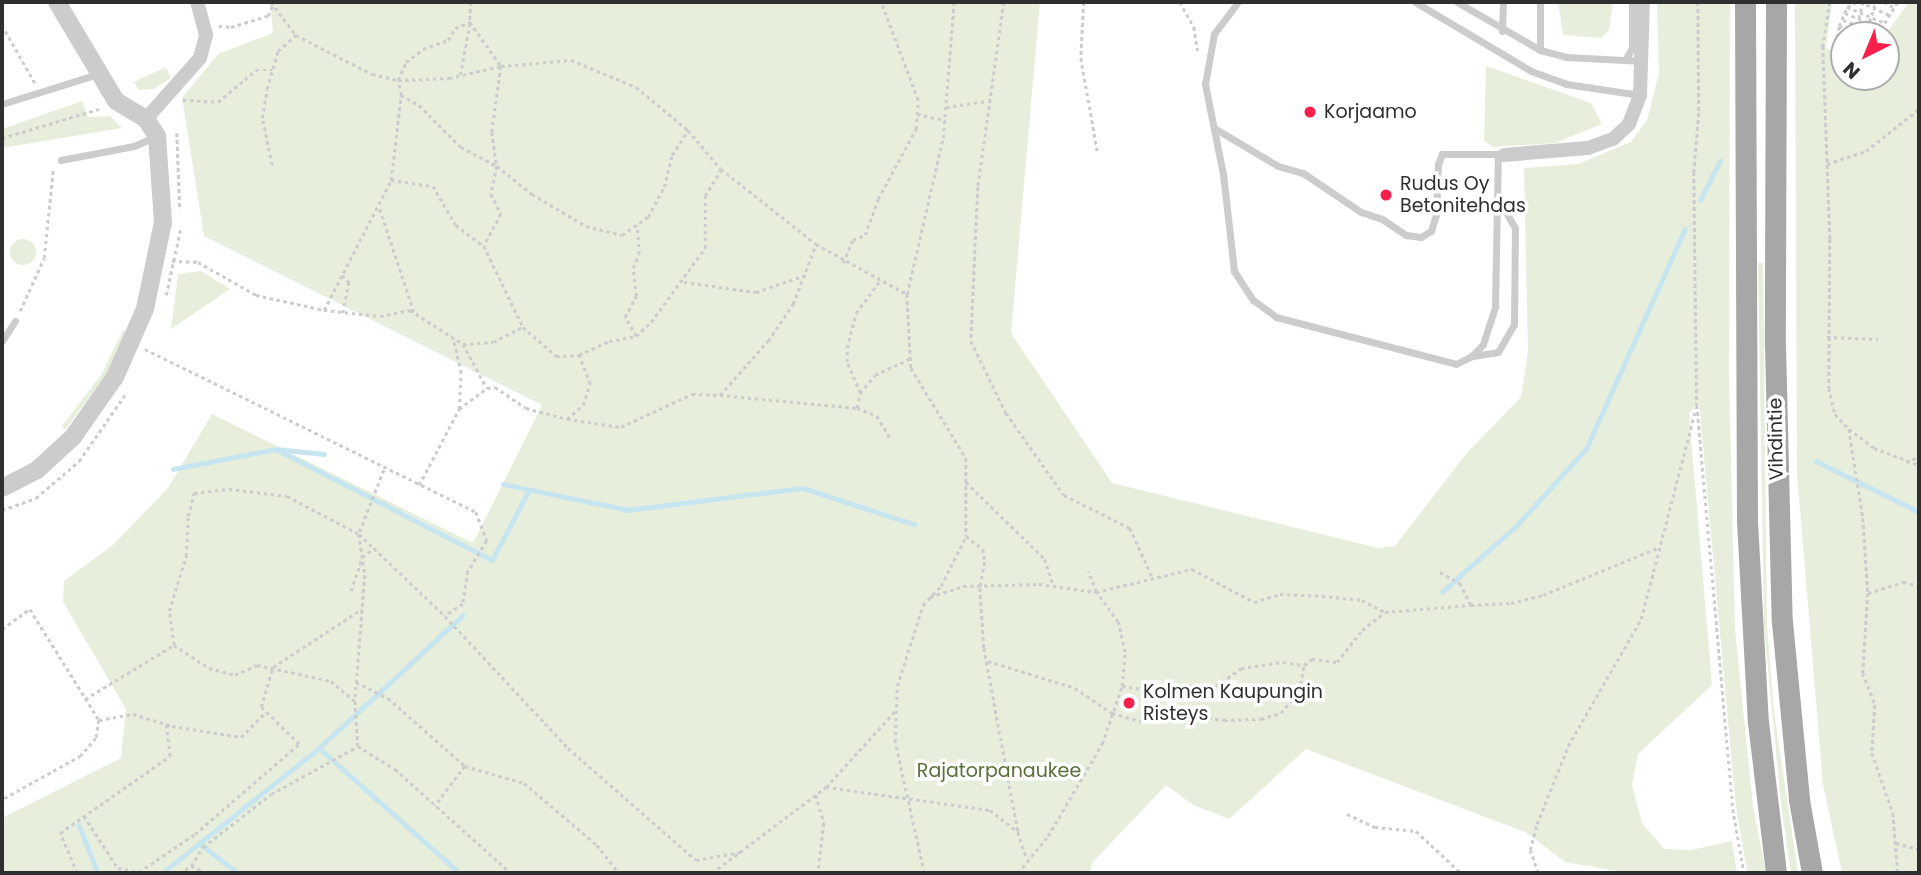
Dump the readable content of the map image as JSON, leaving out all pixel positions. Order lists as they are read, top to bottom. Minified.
{"streets":{"main road":["Vihdintie"]},"parks":["Rajatorpanaukee"],"places":["Korjaamo","Rudus Oy Betonitehdas","Kolmen Kaupungin Risteys"],"north":"bottom left"}
